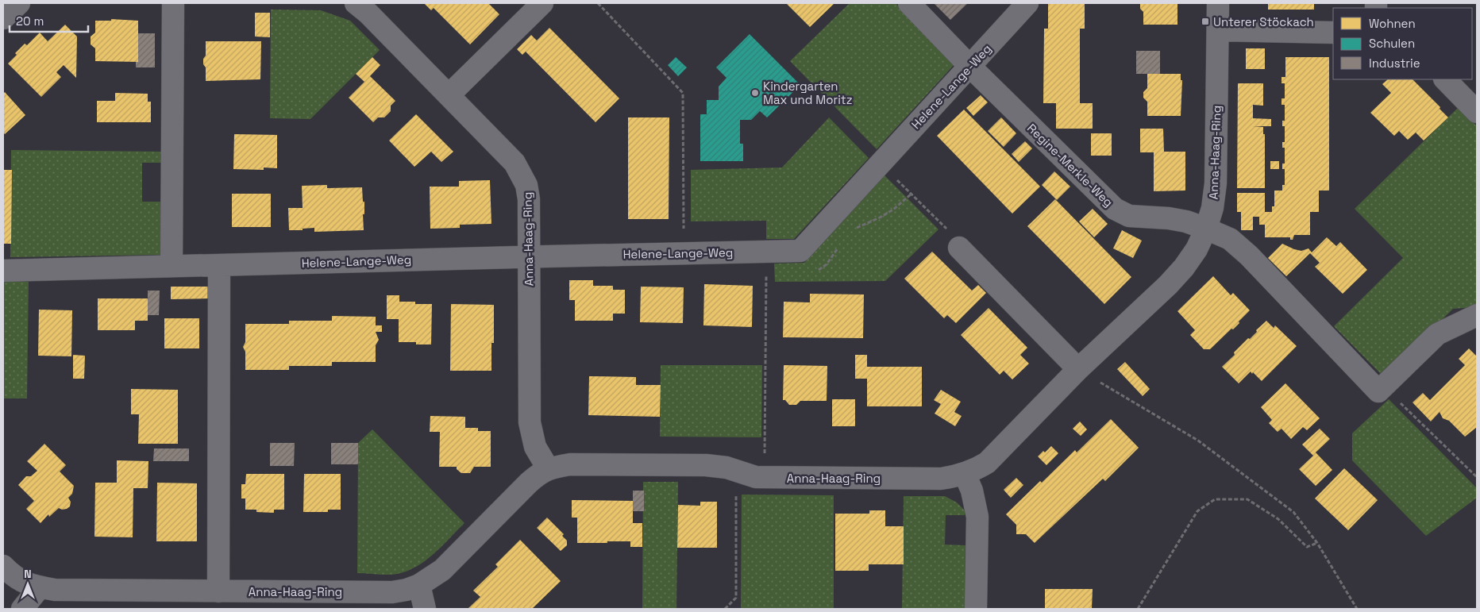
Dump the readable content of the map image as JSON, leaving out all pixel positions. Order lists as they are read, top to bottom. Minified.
{"streets":{"street":["Helene-Lange-Weg","Anna-Haag-Ring","Regine-Merkle-Weg"]},"crossings":[["Helene-Lange-Weg","Anna-Haag-Ring"],["Helene-Lange-Weg","Regine-Merkle-Weg"],["Anna-Haag-Ring","Regine-Merkle-Weg"]],"places":{"transit":["Unterer Stöckach"],"other":["Kindergarten Max und Moritz"]},"legend":["Wohnen","Schulen","Industrie"],"scale_bar":"20 m","north":"top"}
